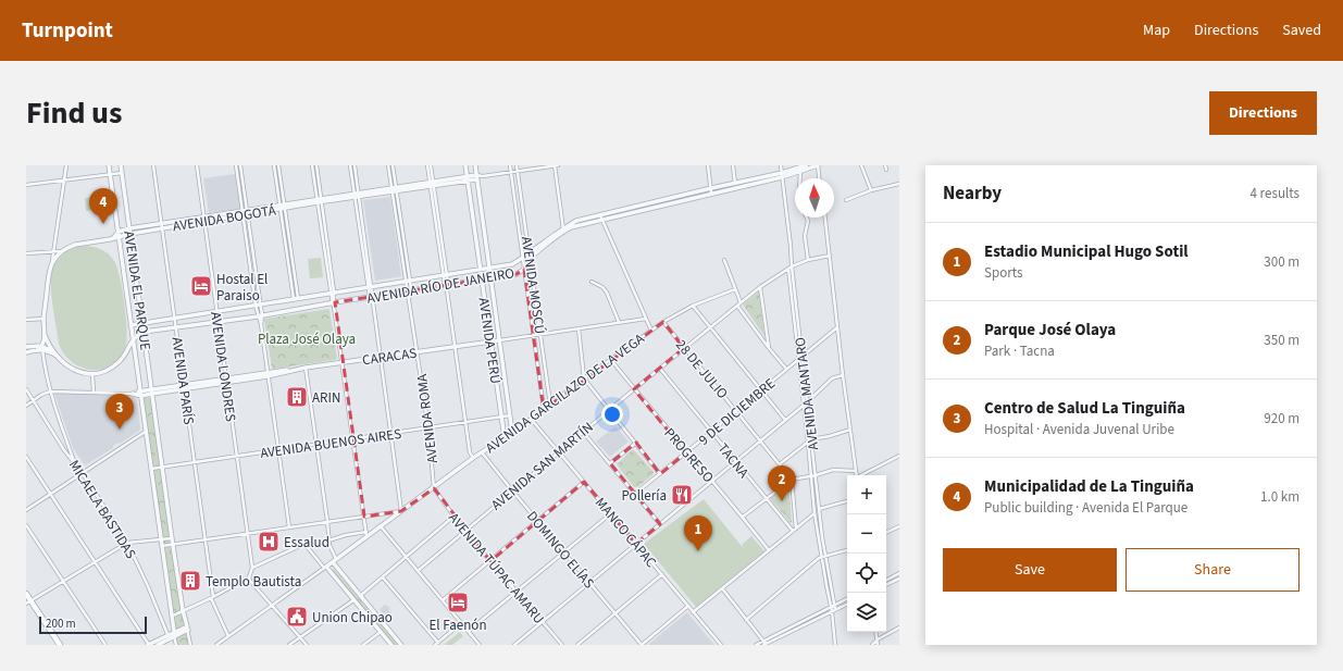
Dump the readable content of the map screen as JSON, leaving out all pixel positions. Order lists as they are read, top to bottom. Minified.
{"streets":{"street":["AVENIDA BOGOTÁ","AVENIDA RÍO DE JANEIRO","AVENIDA MOSCÚ","AVENIDA EL PARQUE","AVENIDA PERÚ","CARACAS","AVENIDA LONDRES","28 DE JULIO","AVENIDA PARÍS","AVENIDA GARCILAZO DE LA VEGA","9 DE DICIEMBRE","AVENIDA ROMA","AVENIDA BUENOS AIRES","PROGRESO","TACNA","AVENIDA SAN MARTÍN","MICAELA BASTIDAS","MANCO CÁPAC","DOMINGO ELÍAS","AVENIDA TÚPAC AMARU"]},"crossings":[["AVENIDA BOGOTÁ","AVENIDA EL PARQUE"],["AVENIDA BOGOTÁ","AVENIDA PERÚ"],["AVENIDA BOGOTÁ","AVENIDA LONDRES"],["AVENIDA BOGOTÁ","AVENIDA PARÍS"],["AVENIDA BOGOTÁ","AVENIDA ROMA"],["AVENIDA RÍO DE JANEIRO","AVENIDA MOSCÚ"],["AVENIDA RÍO DE JANEIRO","AVENIDA EL PARQUE"],["AVENIDA RÍO DE JANEIRO","AVENIDA PERÚ"],["AVENIDA RÍO DE JANEIRO","AVENIDA LONDRES"],["AVENIDA RÍO DE JANEIRO","AVENIDA PARÍS"],["AVENIDA RÍO DE JANEIRO","AVENIDA ROMA"],["AVENIDA MOSCÚ","CARACAS"],["AVENIDA MOSCÚ","AVENIDA GARCILAZO DE LA VEGA"],["AVENIDA EL PARQUE","CARACAS"],["AVENIDA EL PARQUE","AVENIDA BUENOS AIRES"],["AVENIDA PERÚ","CARACAS"],["AVENIDA PERÚ","AVENIDA GARCILAZO DE LA VEGA"],["AVENIDA PERÚ","AVENIDA BUENOS AIRES"],["CARACAS","AVENIDA LONDRES"],["CARACAS","AVENIDA PARÍS"],["CARACAS","AVENIDA ROMA"],["AVENIDA LONDRES","AVENIDA BUENOS AIRES"],["28 DE JULIO","AVENIDA GARCILAZO DE LA VEGA"],["28 DE JULIO","9 DE DICIEMBRE"],["28 DE JULIO","AVENIDA SAN MARTÍN"],["AVENIDA PARÍS","AVENIDA BUENOS AIRES"],["AVENIDA GARCILAZO DE LA VEGA","AVENIDA ROMA"],["AVENIDA GARCILAZO DE LA VEGA","PROGRESO"],["AVENIDA GARCILAZO DE LA VEGA","MANCO CÁPAC"],["AVENIDA GARCILAZO DE LA VEGA","DOMINGO ELÍAS"],["AVENIDA GARCILAZO DE LA VEGA","AVENIDA TÚPAC AMARU"],["9 DE DICIEMBRE","PROGRESO"],["9 DE DICIEMBRE","TACNA"],["AVENIDA ROMA","AVENIDA BUENOS AIRES"],["AVENIDA ROMA","AVENIDA TÚPAC AMARU"],["PROGRESO","AVENIDA SAN MARTÍN"],["TACNA","AVENIDA SAN MARTÍN"],["AVENIDA SAN MARTÍN","MANCO CÁPAC"],["AVENIDA SAN MARTÍN","DOMINGO ELÍAS"],["AVENIDA SAN MARTÍN","AVENIDA TÚPAC AMARU"]],"parks":["Plaza José Olaya"],"places":{"hotel":["Hostal El Paraiso","El Faenón"],"building":["ARIN","Templo Bautista"],"restaurant":["Pollería"],"hospital":["Essalud"],"public building":["Union Chipao"]},"scale_bar":"200 m","north":"top","page":{"header":"Turnpoint","nav":["Map","Directions","Saved"],"title":"Find us","buttons":["Directions",["Save","Share"]],"heading":["Nearby","4 results"],"pins":["4","3","2","1"],"list":[{"mark":"1","name":"Estadio Municipal Hugo Sotil","note":"Sports","value":"300 m"},{"mark":"2","name":"Parque José Olaya","note":"Park · Tacna","value":"350 m"},{"mark":"3","name":"Centro de Salud La Tinguiña","note":"Hospital · Avenida Juvenal Uribe","value":"920 m"},{"mark":"4","name":"Municipalidad de La Tinguiña","note":"Public building · Avenida El Parque","value":"1.0 km"}],"map_buttons":["+","−"],"scale":"200 m"}}
